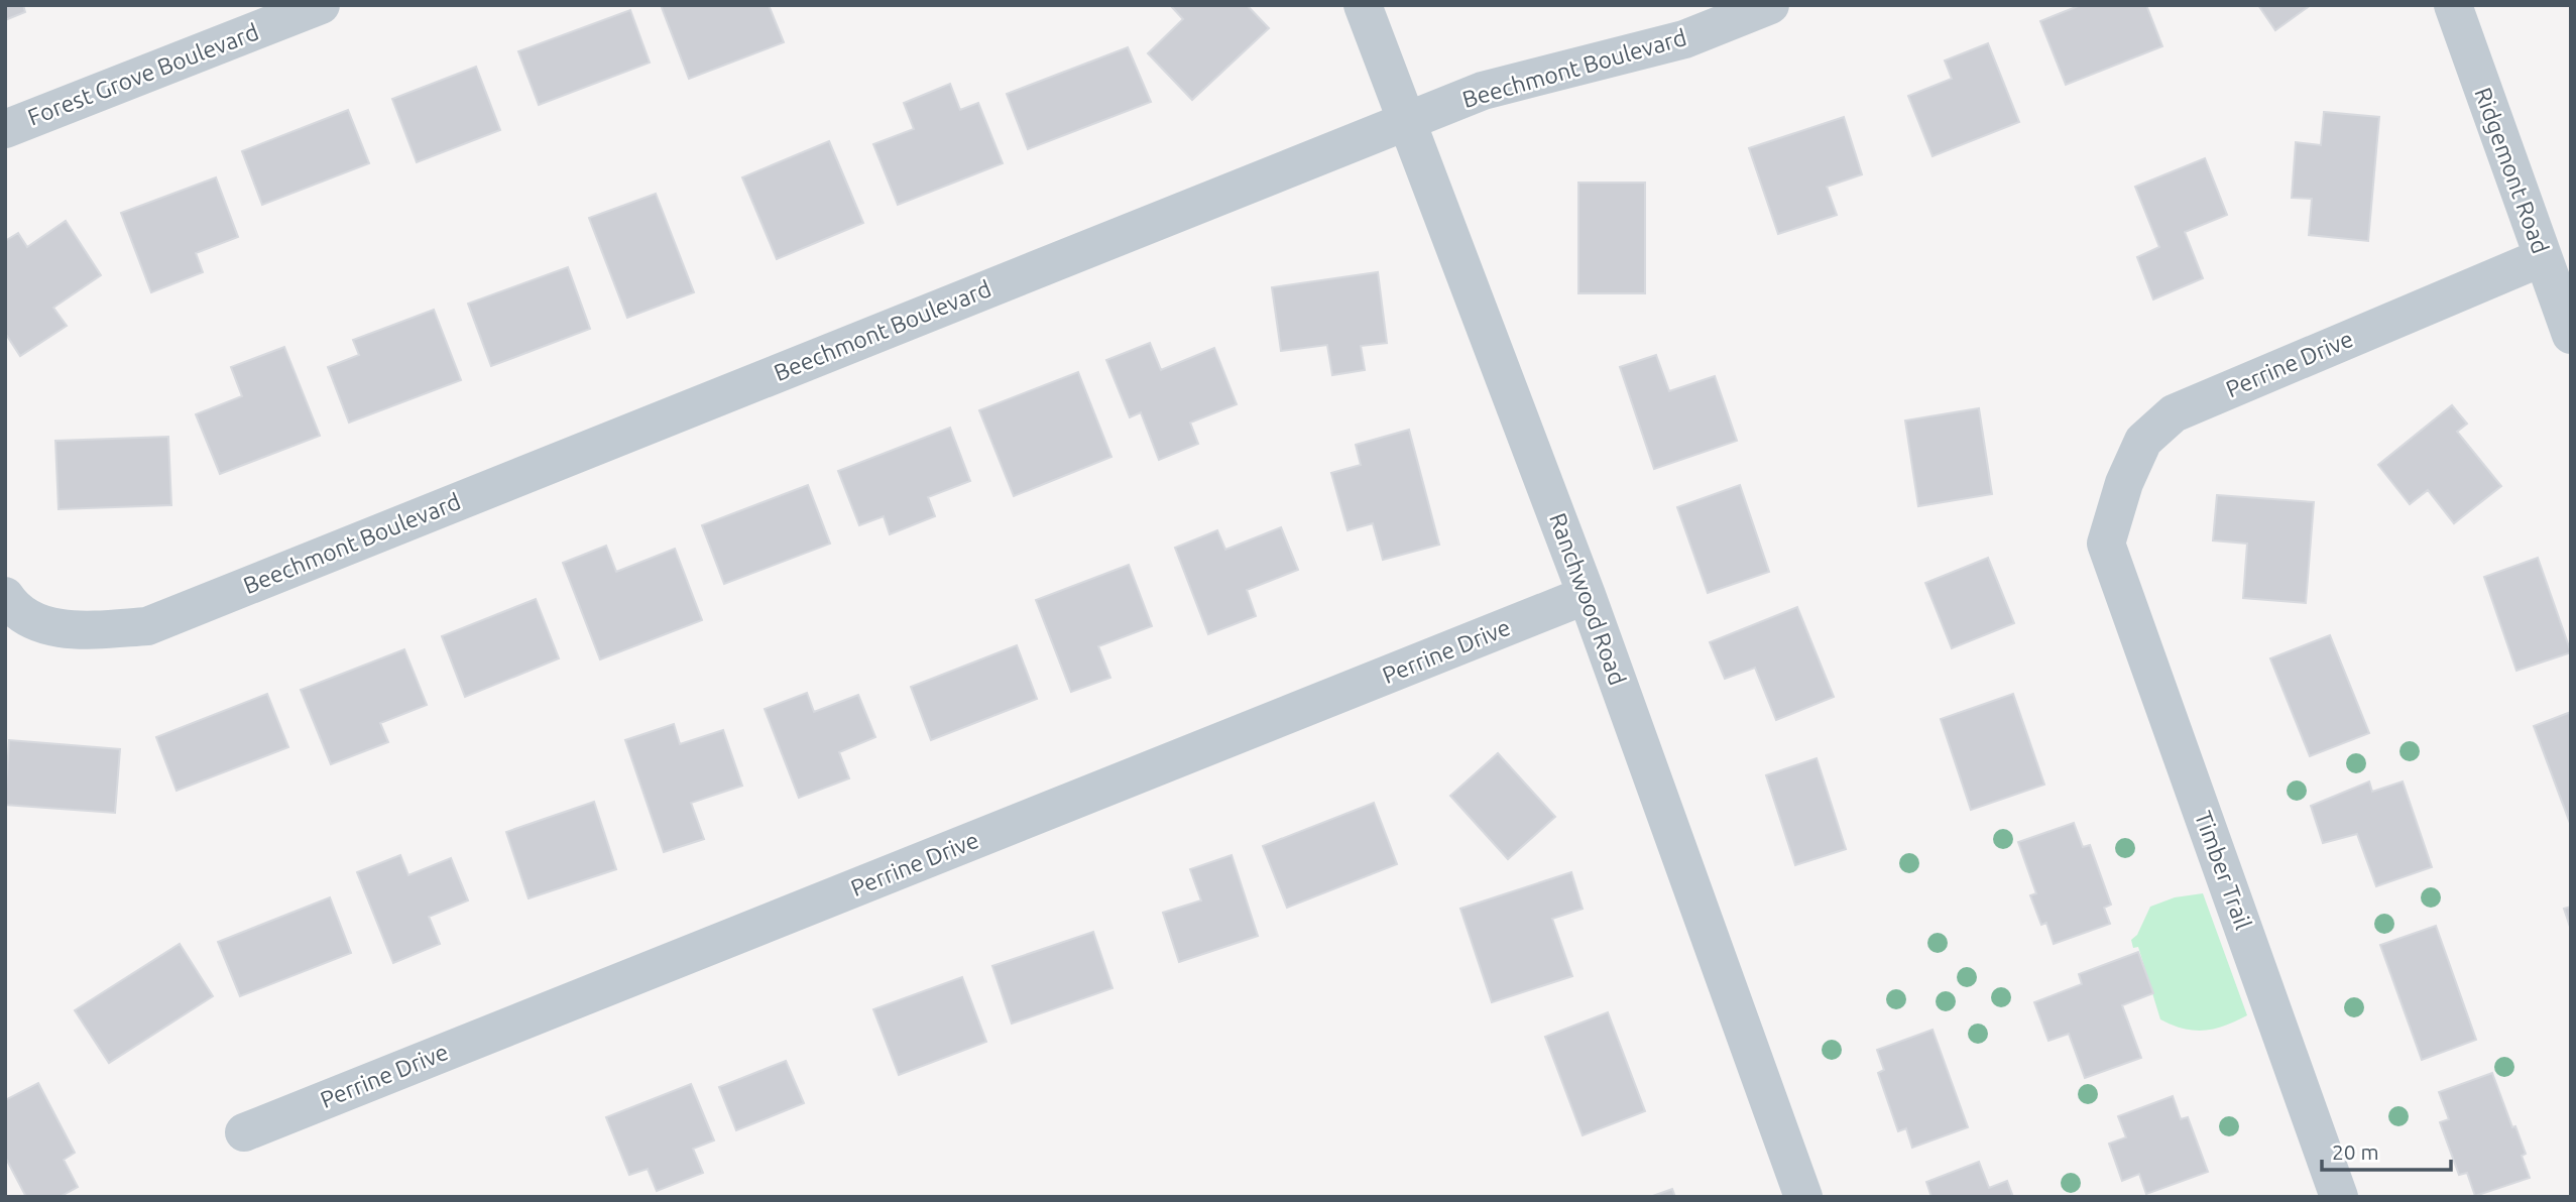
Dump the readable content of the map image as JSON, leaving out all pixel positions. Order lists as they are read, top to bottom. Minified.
{"streets":{"street":["Beechmont Boulevard","Forest Grove Boulevard","Ridgemont Road","Perrine Drive","Ranchwood Road","Timber Trail"]},"crossings":[["Beechmont Boulevard","Ranchwood Road"],["Ridgemont Road","Perrine Drive"],["Perrine Drive","Ranchwood Road"],["Perrine Drive","Timber Trail"]],"scale_bar":"20 m"}
